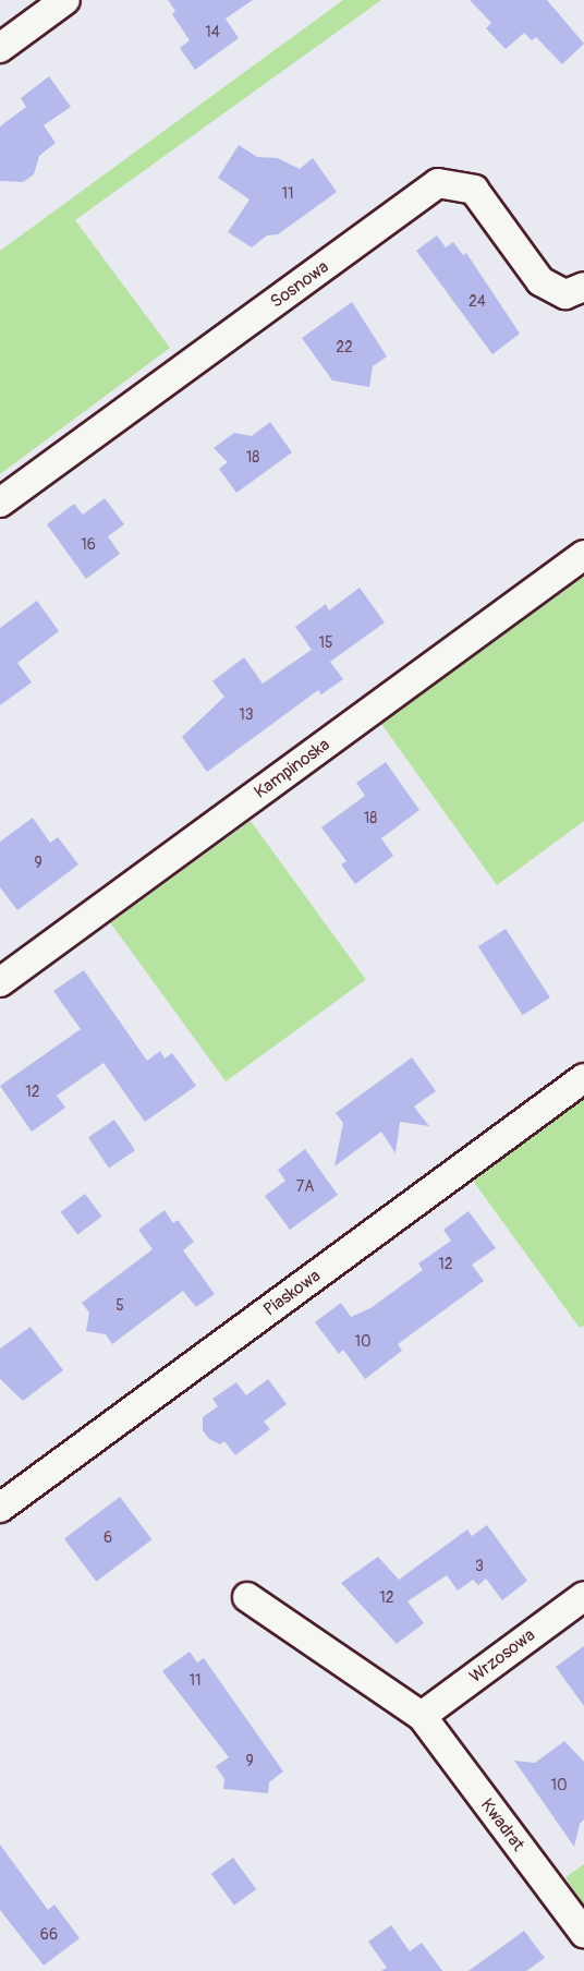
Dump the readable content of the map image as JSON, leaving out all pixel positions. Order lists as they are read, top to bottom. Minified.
{"streets":{"street":["Sosnowa","Kampinoska","Piaskowa","Wrzosowa","Kwadrat"]},"crossings":[["Wrzosowa","Kwadrat"]],"house_numbers":["14","11","24","22","18","16","15","13","18","9","12","7A","12","5","10","6","3","12","11","9","10","66"]}
